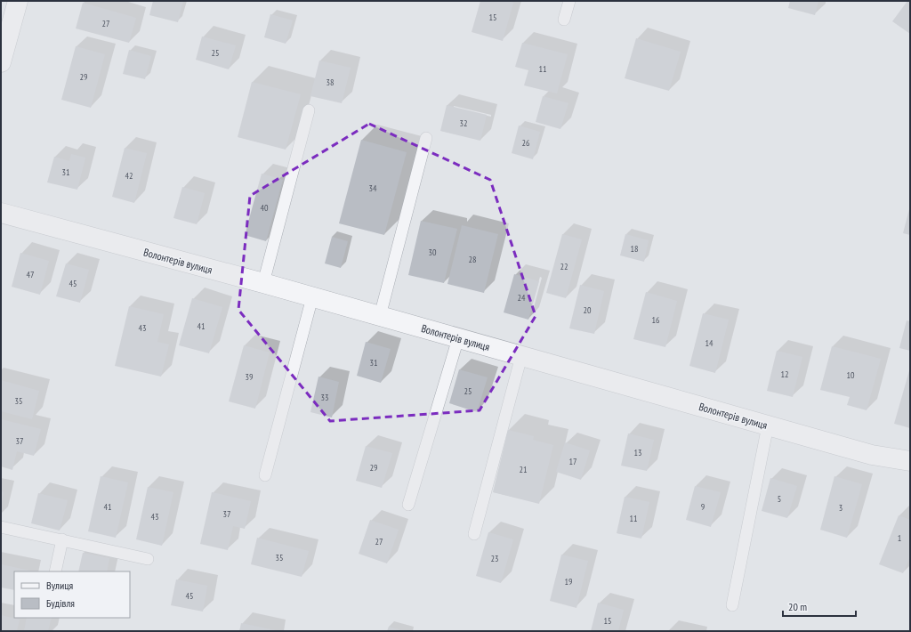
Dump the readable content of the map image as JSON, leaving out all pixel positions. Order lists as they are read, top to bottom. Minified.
{"streets":{"street":["Волонтерів вулиця"]},"house_numbers":["15","27","25","11","29","38","32","26","31","42","34","40","18","30","28","22","47","45","24","20","16","41","43","14","31","12","10","39","25","33","35","37","13","17","29","21","5","41","9","3","37","43","11","1","27","35","23","19","45","15"],"legend":["Вулиця","Будівля"],"scale_bar":"20 m"}
